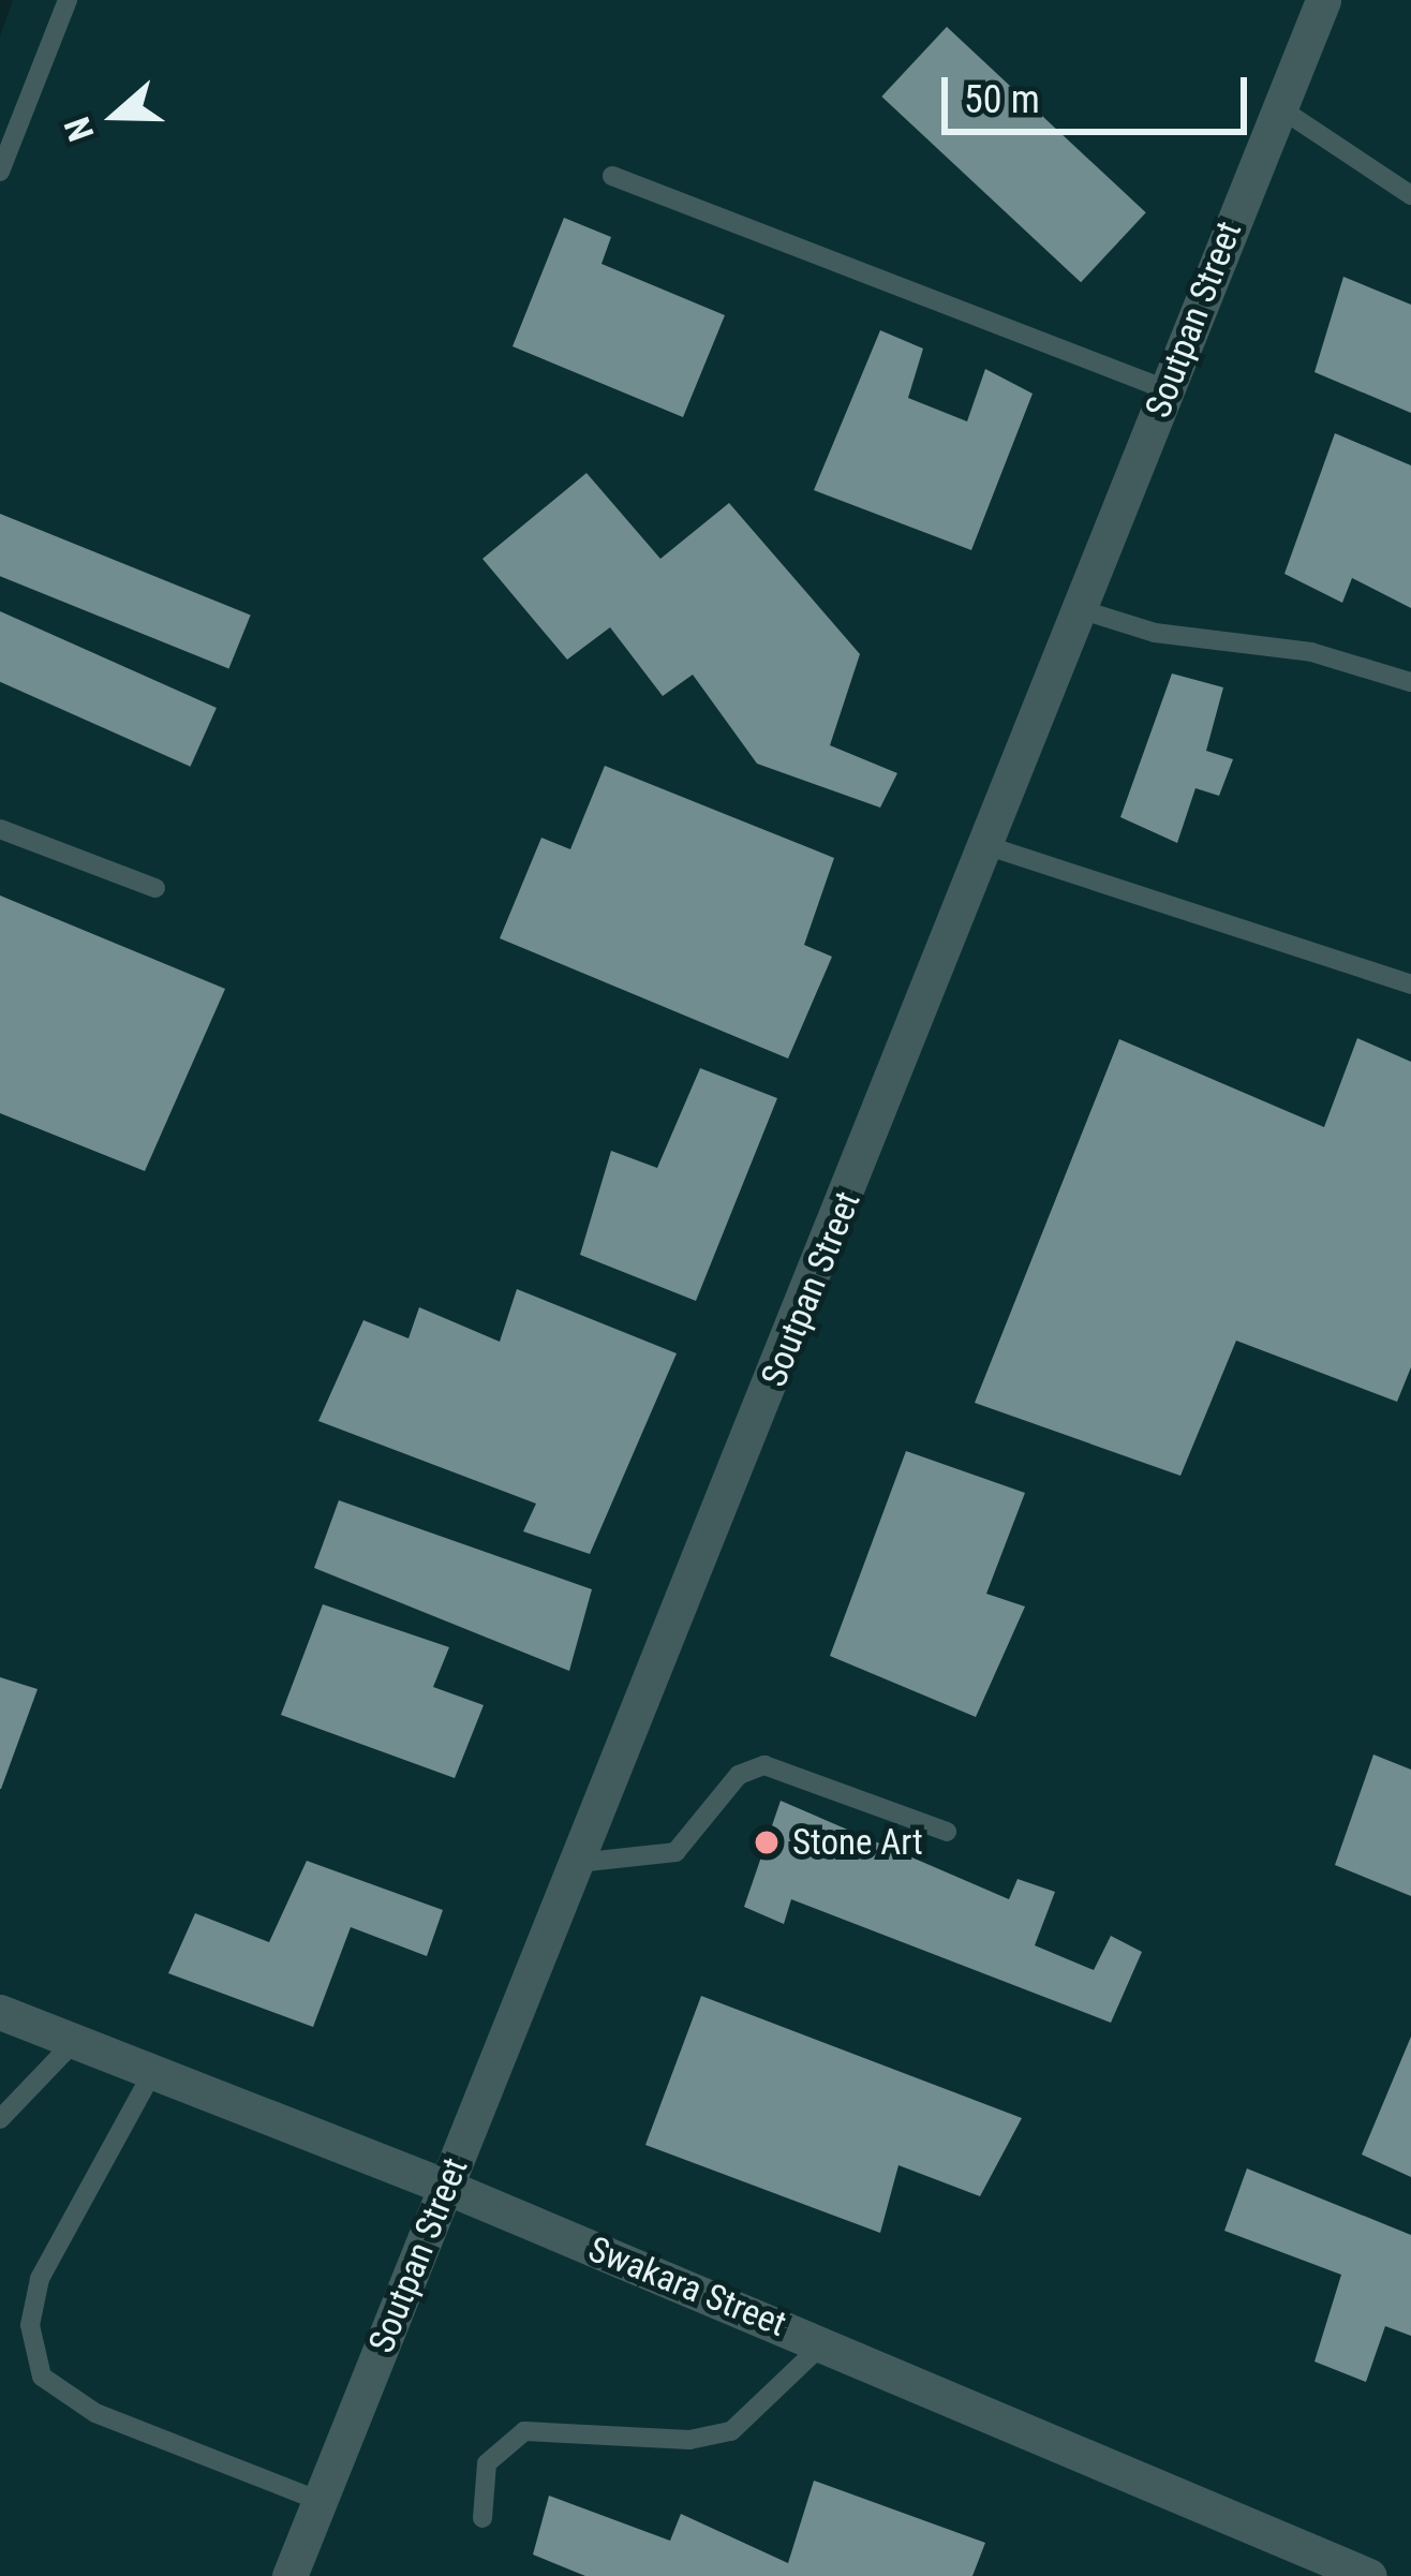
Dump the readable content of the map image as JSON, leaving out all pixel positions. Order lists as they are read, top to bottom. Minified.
{"streets":{"street":["Soutpan Street","Swakara Street"]},"crossings":[["Soutpan Street","Swakara Street"]],"places":["Stone Art"],"scale_bar":"50 m","north":"left"}
